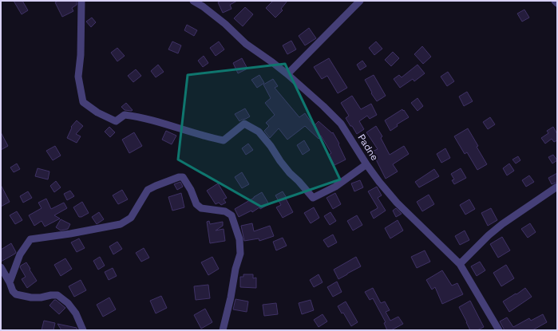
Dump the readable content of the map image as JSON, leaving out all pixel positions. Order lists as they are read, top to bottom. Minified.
{"streets":{"street":["Padne"]}}
